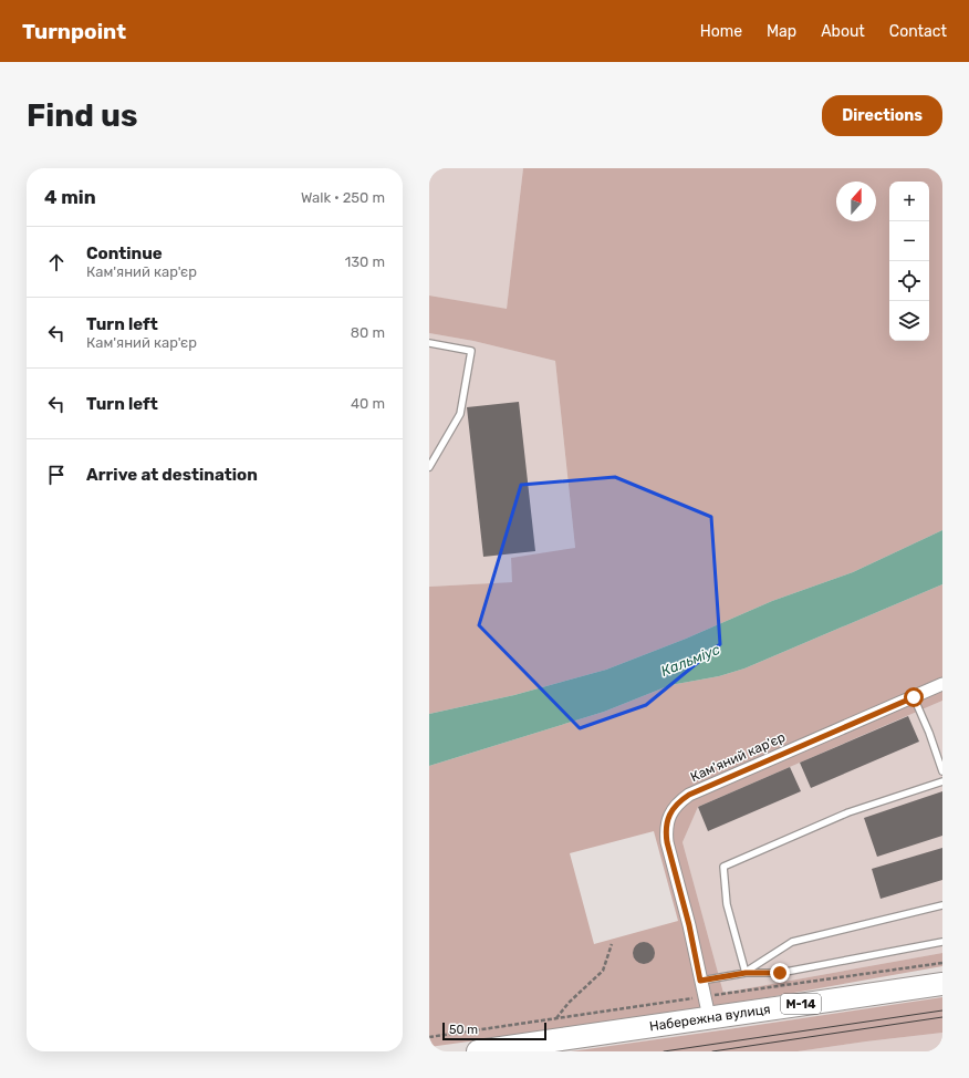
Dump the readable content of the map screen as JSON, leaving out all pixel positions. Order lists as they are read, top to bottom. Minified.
{"streets":{"highway":["М-14","Набережна вулиця"],"street":["Кам'яний кар'єр"]},"crossings":[["Кам'яний кар'єр","Набережна вулиця"]],"water":["Кальміус"],"scale_bar":"50 m","north":"top","page":{"header":"Turnpoint","nav":["Home","Map","About","Contact"],"buttons":"Directions","title":"Find us","heading":["4 min","Walk · 250 m"],"map_buttons":["+","−"],"list":[["Continue","Кам'яний кар'єр","130 m"],["Turn left","Кам'яний кар'єр","80 m"],["Turn left","40 m"],"Arrive at destination"],"scale":"50 m"}}
